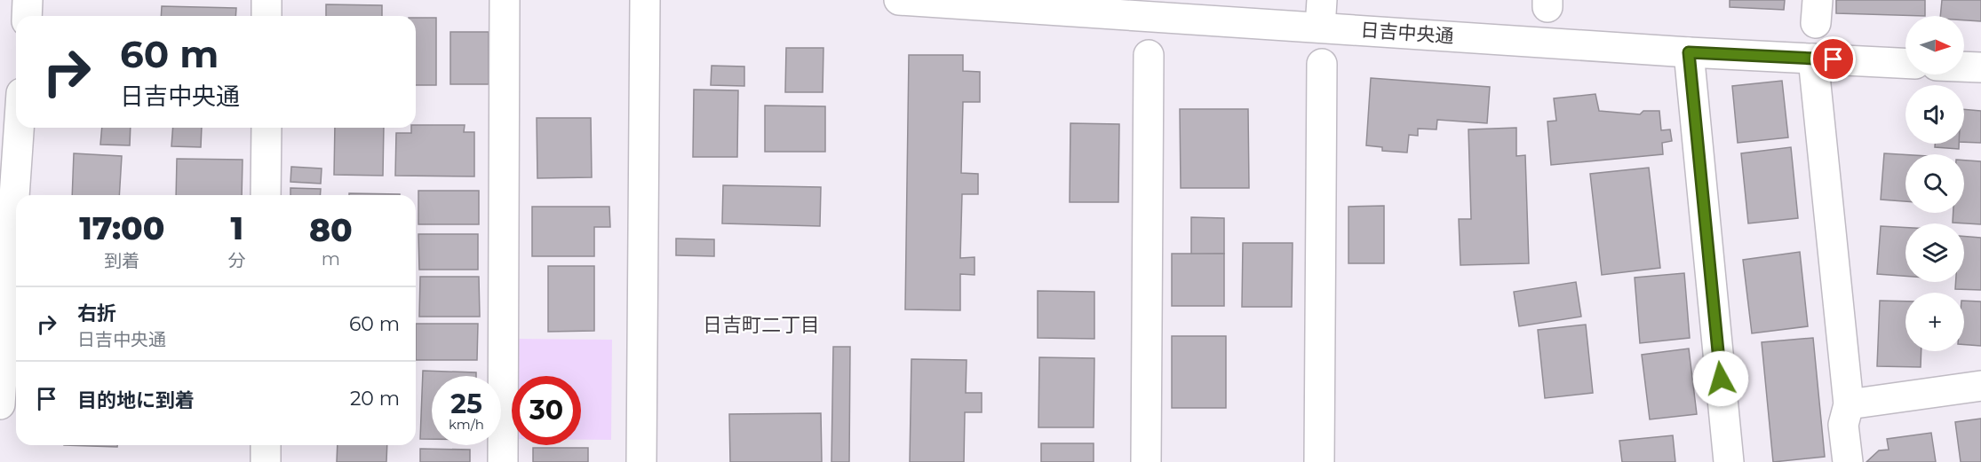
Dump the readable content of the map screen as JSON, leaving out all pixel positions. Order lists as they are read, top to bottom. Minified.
{"streets":{"street":["日吉中央通"]},"districts":["日吉町二丁目"],"north":"right","page":{"map_buttons":"+","turn":["60 m","日吉中央通"],"eta":["17:00","到着","1","分","80","m"],"list":[{"name":"右折","note":"日吉中央通","value":"60 m"},{"name":"目的地に到着","value":"20 m"}],"speed":"25 km/h","limit":"30"}}
